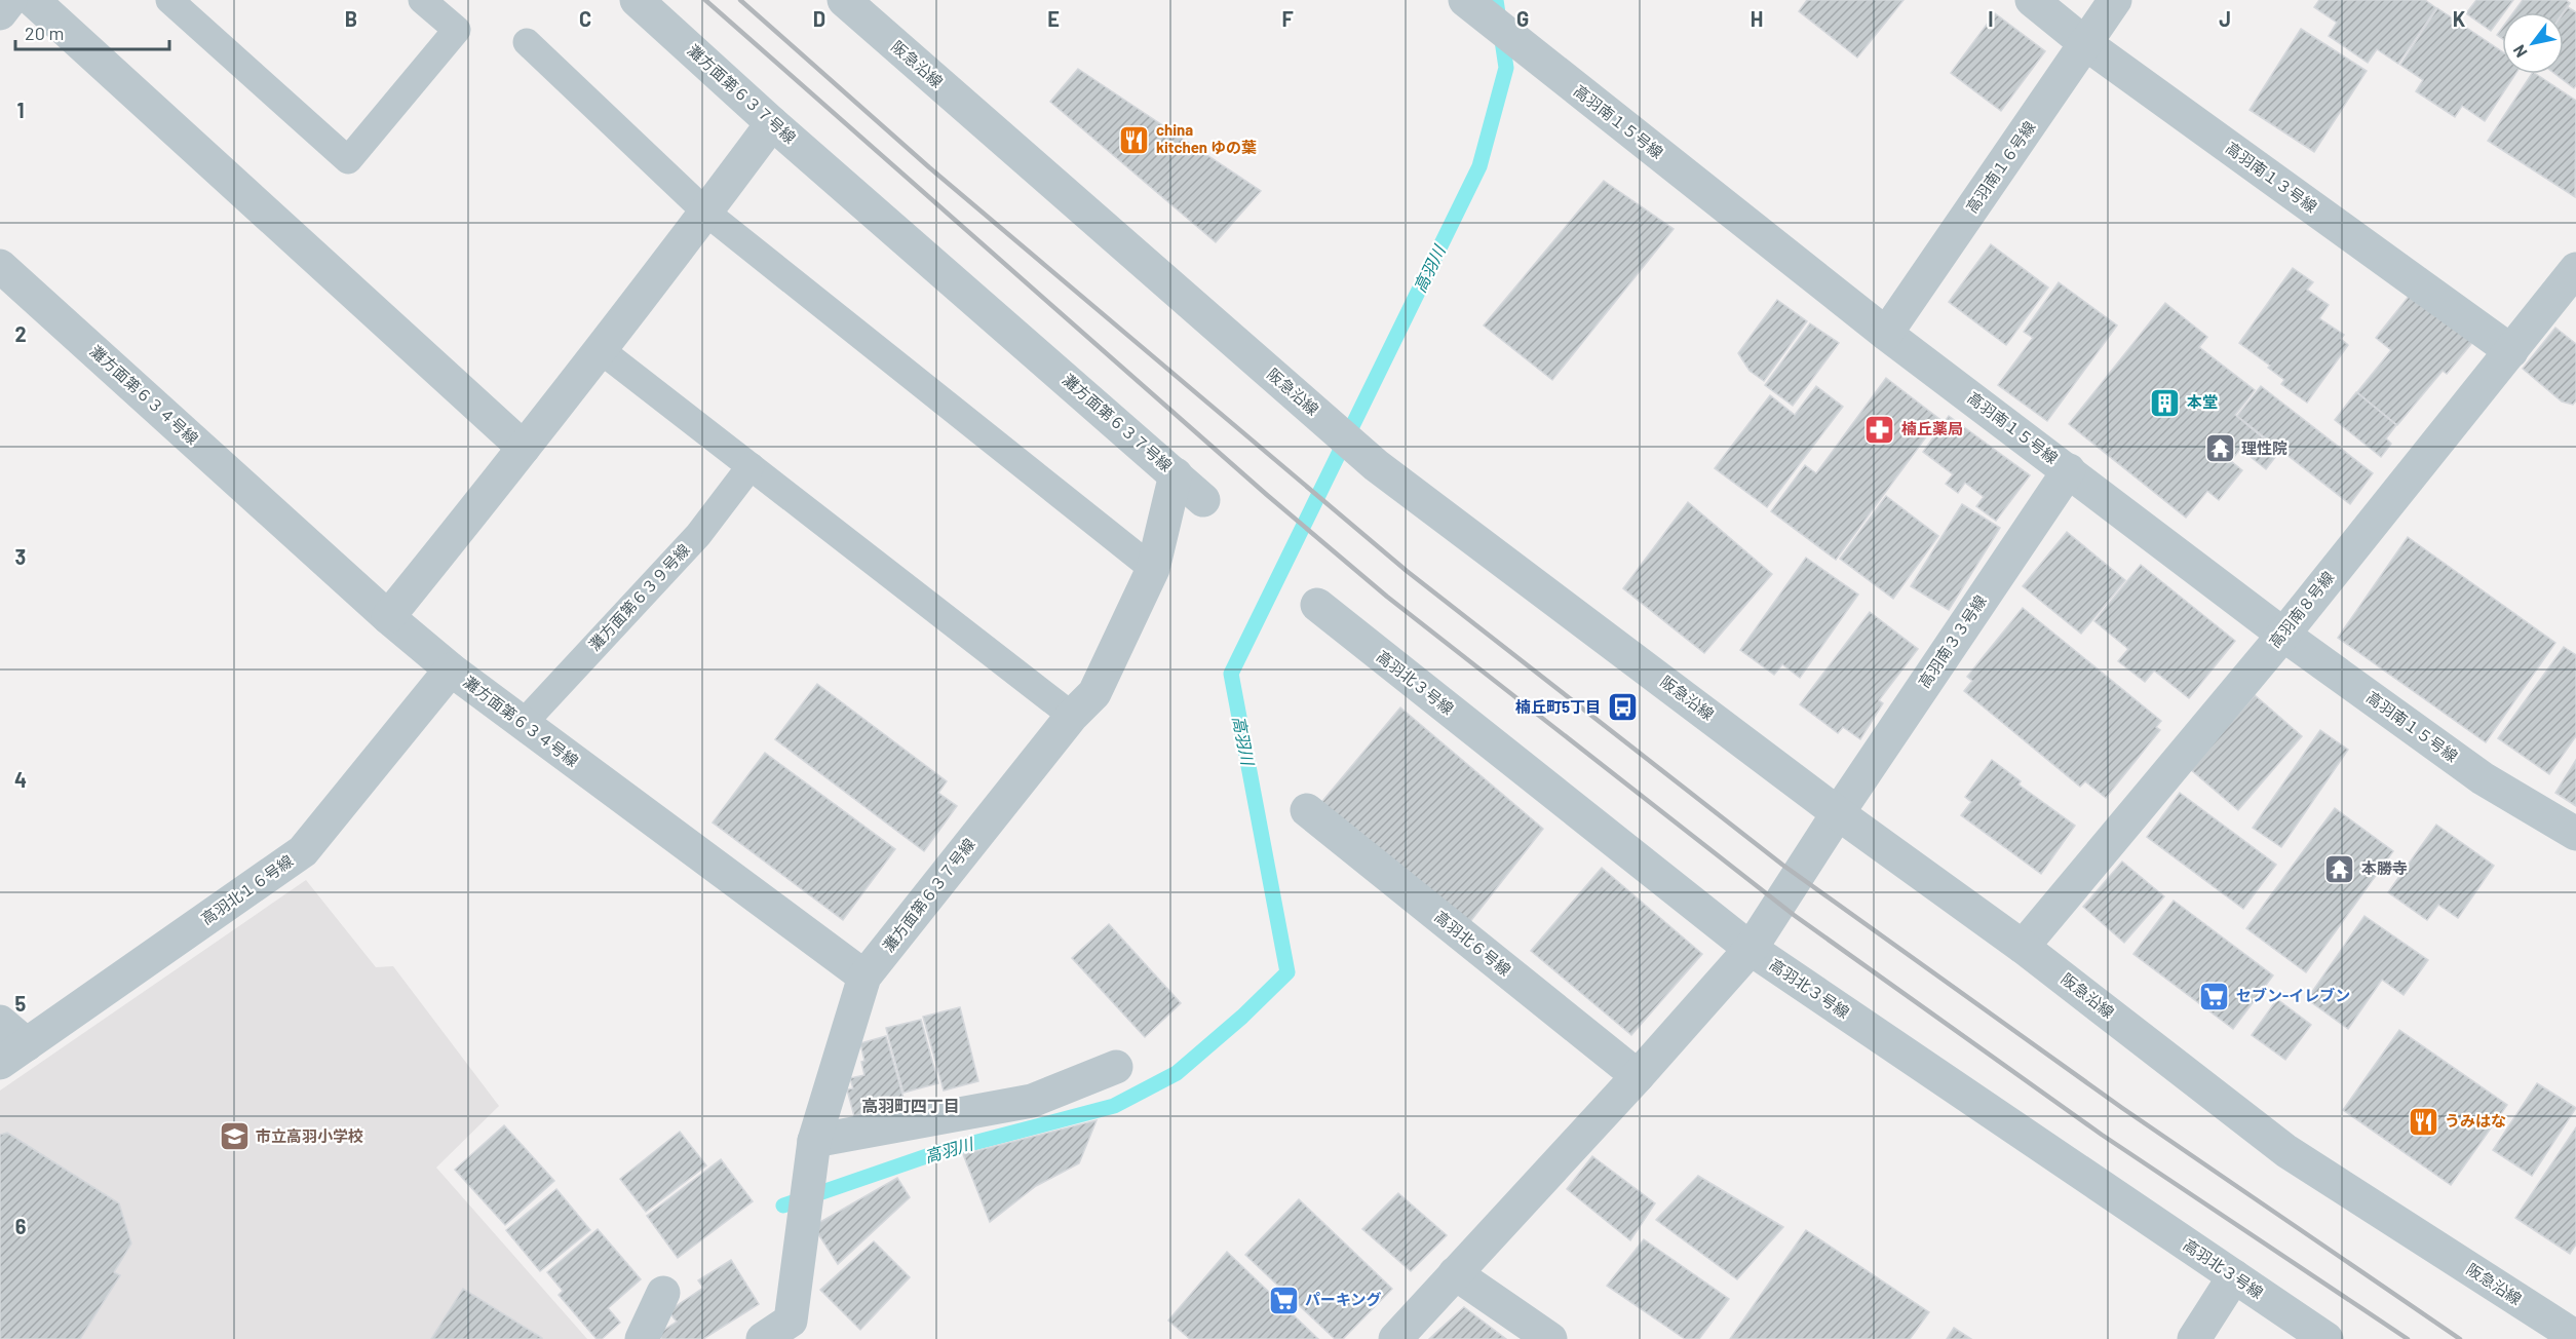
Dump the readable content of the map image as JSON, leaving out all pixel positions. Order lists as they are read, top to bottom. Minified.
{"streets":{"street":["阪急沿線","灘方面第６３７号線","高羽南１５号線","高羽南１６号線","高羽南１３号線","灘方面第６３４号線","高羽南８号線","高羽南３３号線","高羽北３号線","高羽北１６号線","高羽北６号線"],"lane":["灘方面第６３９号線"]},"crossings":[["阪急沿線","高羽南８号線"],["阪急沿線","高羽南３３号線"],["灘方面第６３７号線","灘方面第６３４号線"],["高羽南１５号線","高羽南１６号線"],["高羽南１５号線","高羽南８号線"],["高羽南１５号線","高羽南３３号線"],["高羽南１６号線","高羽南１３号線"],["高羽南１３号線","高羽南８号線"],["灘方面第６３４号線","灘方面第６３９号線"],["灘方面第６３４号線","高羽北１６号線"],["高羽南３３号線","高羽北３号線"],["高羽南３３号線","高羽北６号線"]],"districts":["高羽町四丁目"],"water":["高羽川"],"places":{"restaurant":["china kitchen ゆの葉","うみはな"],"building":["本堂"],"pharmacy":["楠丘薬局"],"temple":["理性院","本勝寺"],"bus stop":["楠丘町5丁目"],"supermarket":["セブン-イレブン","パーキング"],"school or university":["市立高羽小学校"]},"scale_bar":"20 m","north":"bottom left","grid":{"columns":["B","C","D","E","F","G","H","I","J","K"],"rows":["1","2","3","4","5","6"]}}
